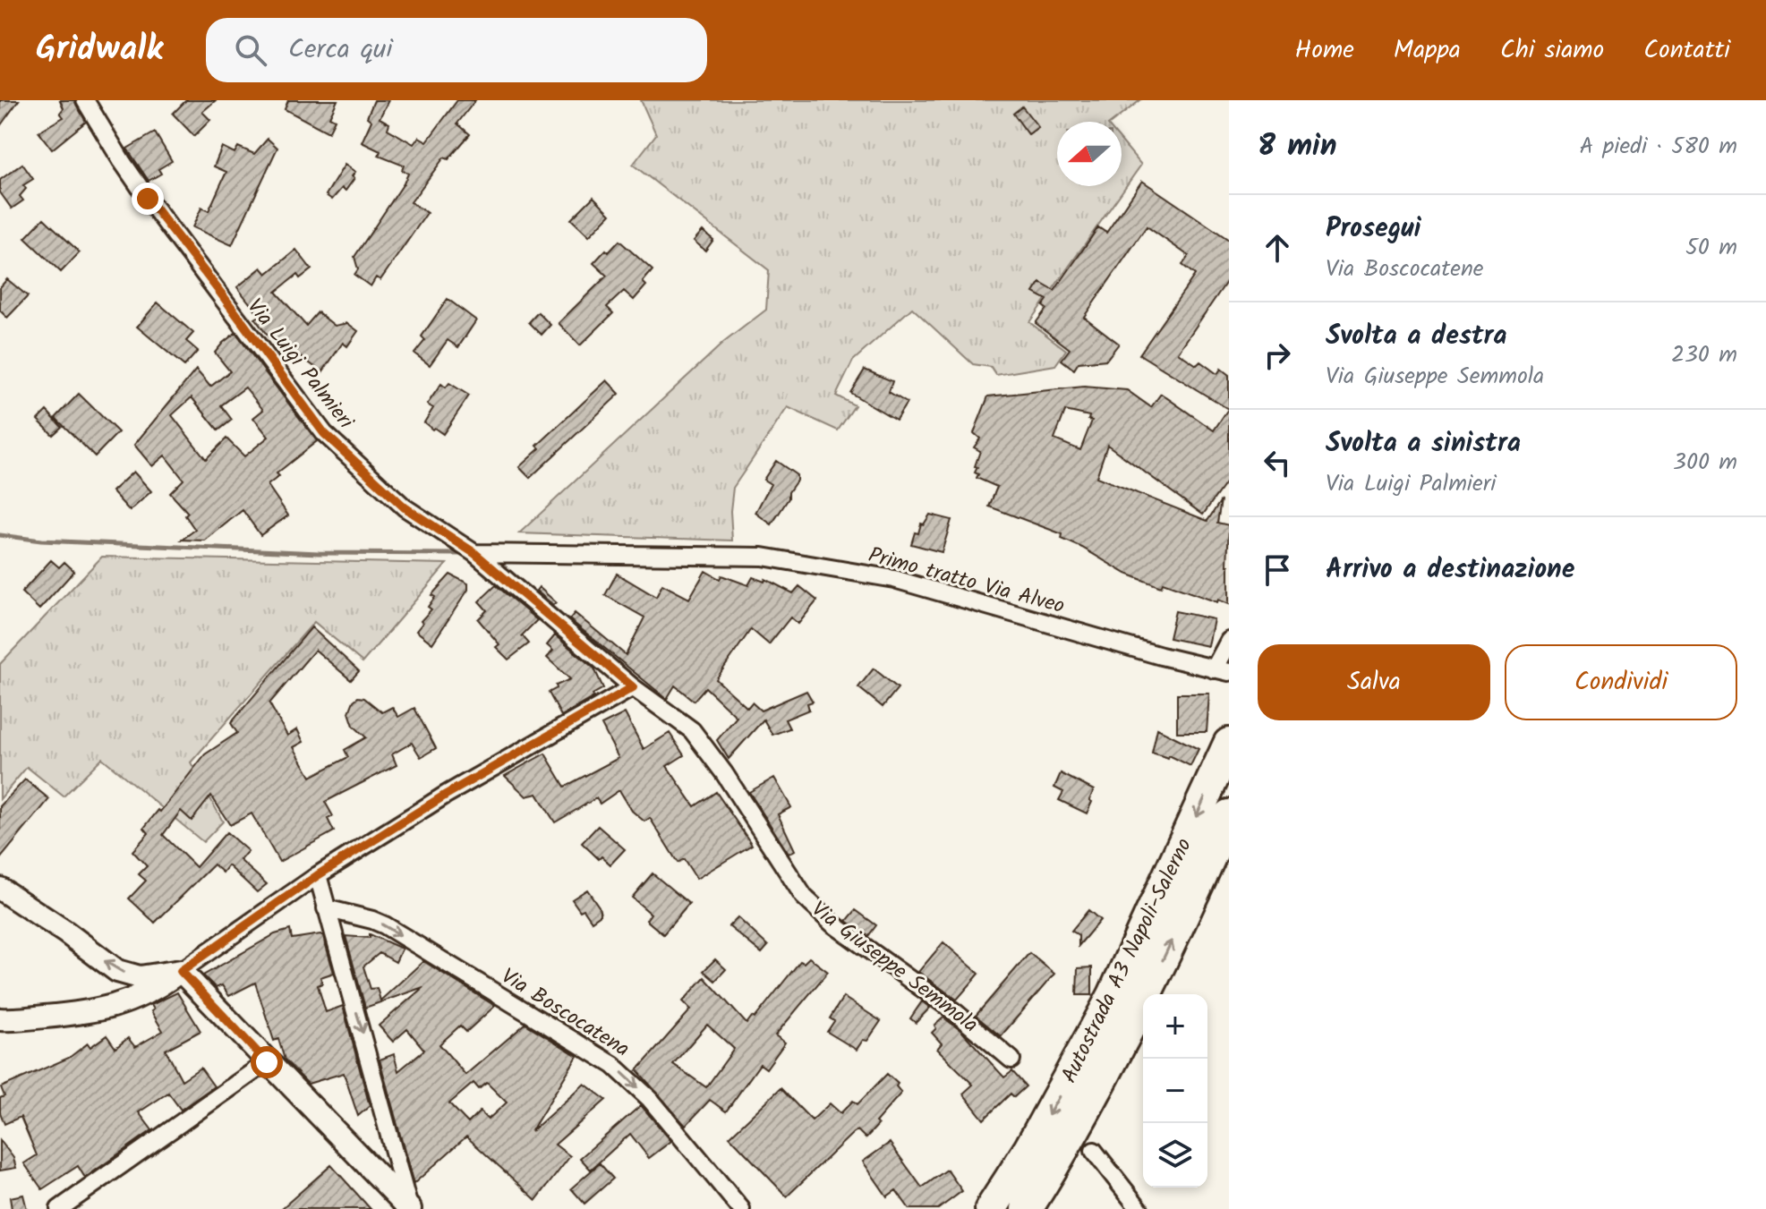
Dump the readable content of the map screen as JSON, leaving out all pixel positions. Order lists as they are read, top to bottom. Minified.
{"streets":{"highway":["Autostrada A3 Napoli-Salerno"],"street":["Via Luigi Palmieri","Primo tratto Via Alveo","Via Giuseppe Semmola","Via Boscocatena"]},"crossings":[["Via Luigi Palmieri","Primo tratto Via Alveo"],["Via Luigi Palmieri","Via Giuseppe Semmola"]],"one_way":["Via Boscocatena"],"north":"left","page":{"header":"Gridwalk","search":"Cerca qui","nav":["Home","Mappa","Chi siamo","Contatti"],"heading":["8 min","A piedi · 580 m"],"list":[["Prosegui","Via Boscocatene","50 m"],["Svolta a destra","Via Giuseppe Semmola","230 m"],["Svolta a sinistra","Via Luigi Palmieri","300 m"],"Arrivo a destinazione"],"buttons":["Salva","Condividi"],"map_buttons":["+","−"]}}
